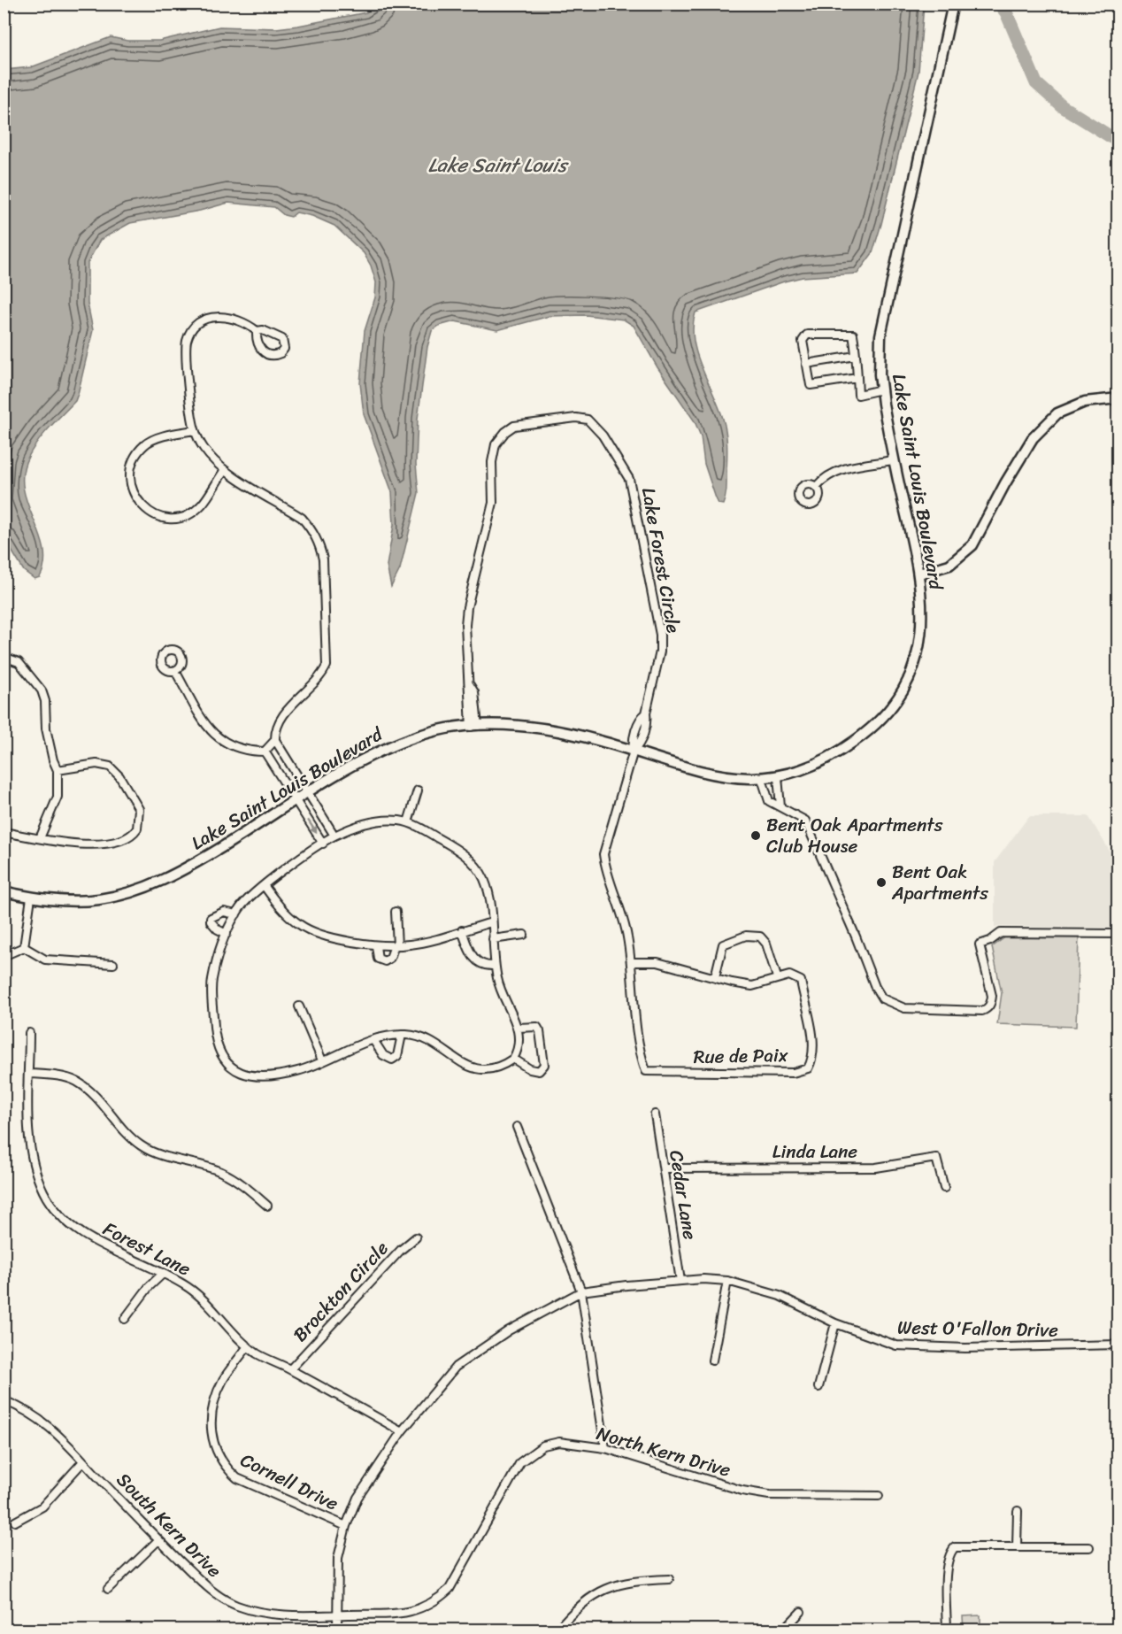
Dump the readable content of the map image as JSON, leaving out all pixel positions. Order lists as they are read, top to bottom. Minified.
{"streets":{"main road":["Lake Saint Louis Boulevard"],"street":["Lake Forest Circle","Rue de Paix","Linda Lane","Cedar Lane","Forest Lane","Brockton Circle","West O'Fallon Drive","North Kern Drive","Cornell Drive","South Kern Drive"]},"crossings":[["Lake Saint Louis Boulevard","Lake Forest Circle"],["Lake Saint Louis Boulevard","Rue de Paix"],["Lake Forest Circle","Rue de Paix"],["Linda Lane","Cedar Lane"],["Cedar Lane","West O'Fallon Drive"],["Forest Lane","Brockton Circle"],["Forest Lane","West O'Fallon Drive"],["Forest Lane","Cornell Drive"],["West O'Fallon Drive","North Kern Drive"],["West O'Fallon Drive","Cornell Drive"],["West O'Fallon Drive","South Kern Drive"],["North Kern Drive","South Kern Drive"]],"water":["Lake Saint Louis"],"places":["Bent Oak Apartments Club House","Bent Oak Apartments"]}
